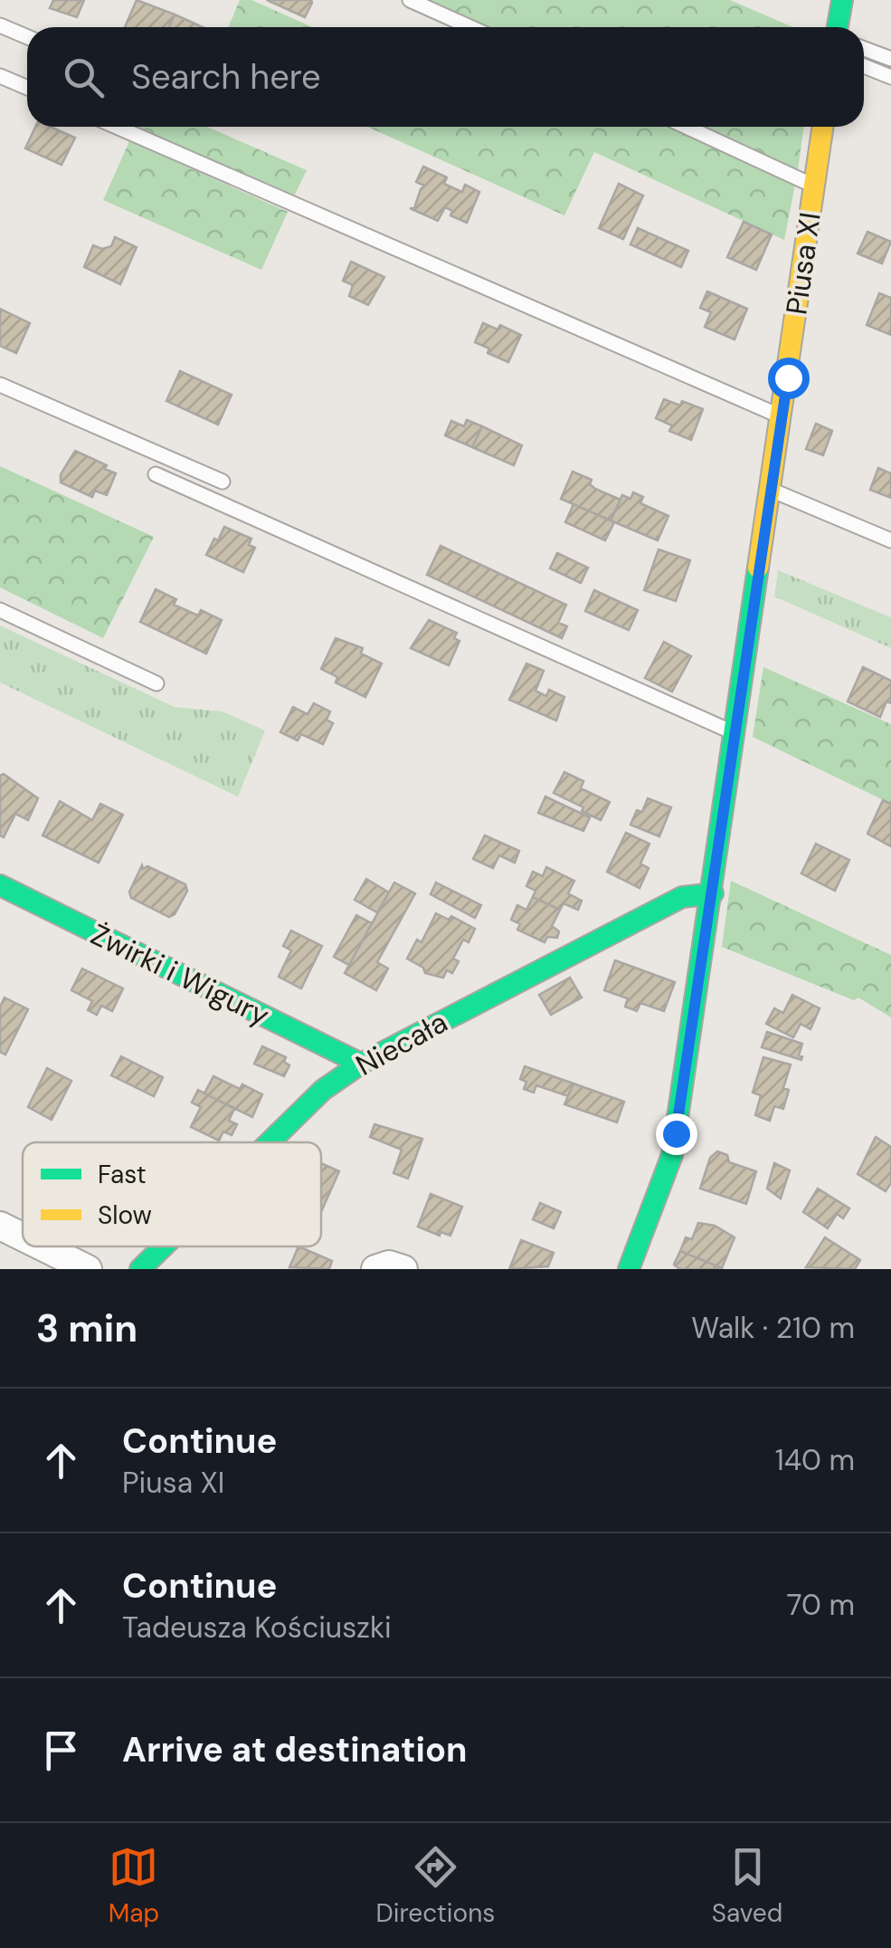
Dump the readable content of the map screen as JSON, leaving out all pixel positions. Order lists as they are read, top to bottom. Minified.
{"streets":{"street":["Piusa XI","Żwirki i Wigury","Niecała"]},"crossings":[["Piusa XI","Niecała"],["Żwirki i Wigury","Niecała"]],"legend":["Fast","Slow"],"page":{"search":"Search here","heading":["3 min","Walk · 210 m"],"list":[["Continue","Piusa XI","140 m"],["Continue","Tadeusza Kościuszki","70 m"],"Arrive at destination"],"nav":["Map","Directions","Saved"]}}
